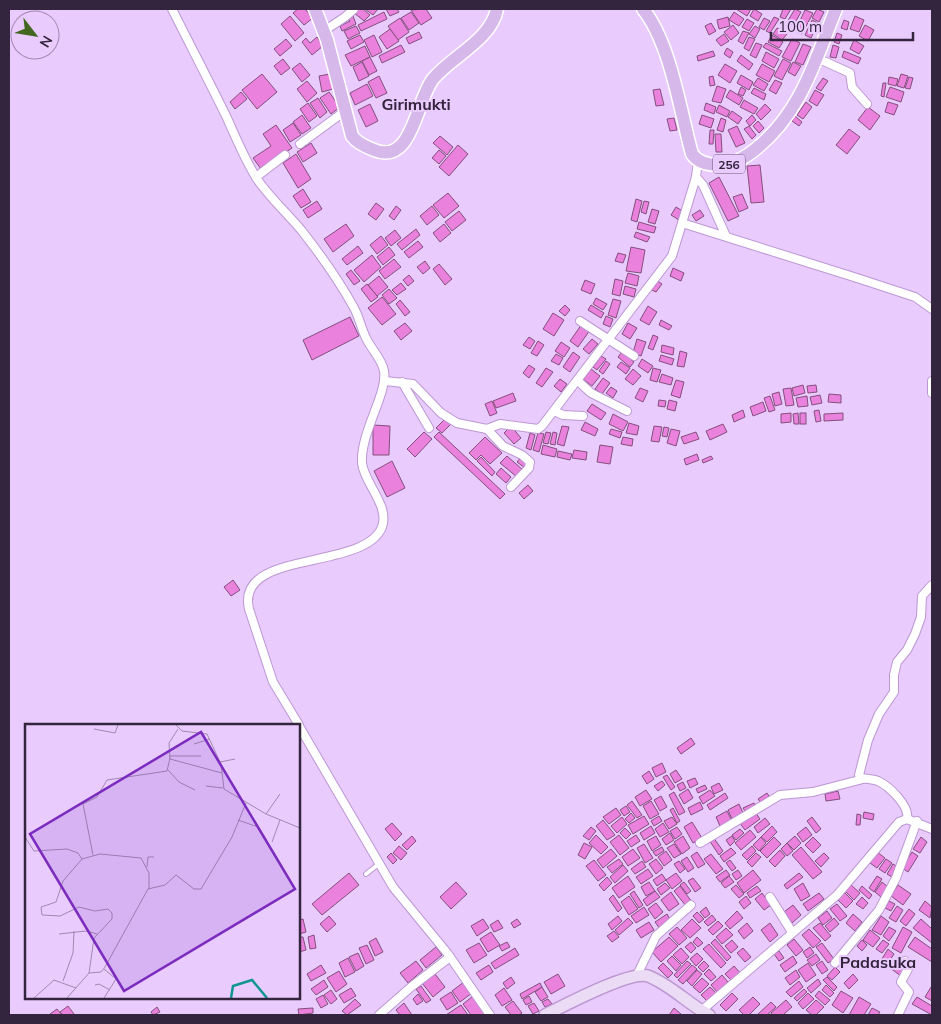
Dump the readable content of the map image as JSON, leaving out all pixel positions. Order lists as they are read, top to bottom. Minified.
{"streets":{"main road":["256"]},"districts":["Girimukti","Padasuka"],"scale_bar":"100 m","north":"bottom right"}
